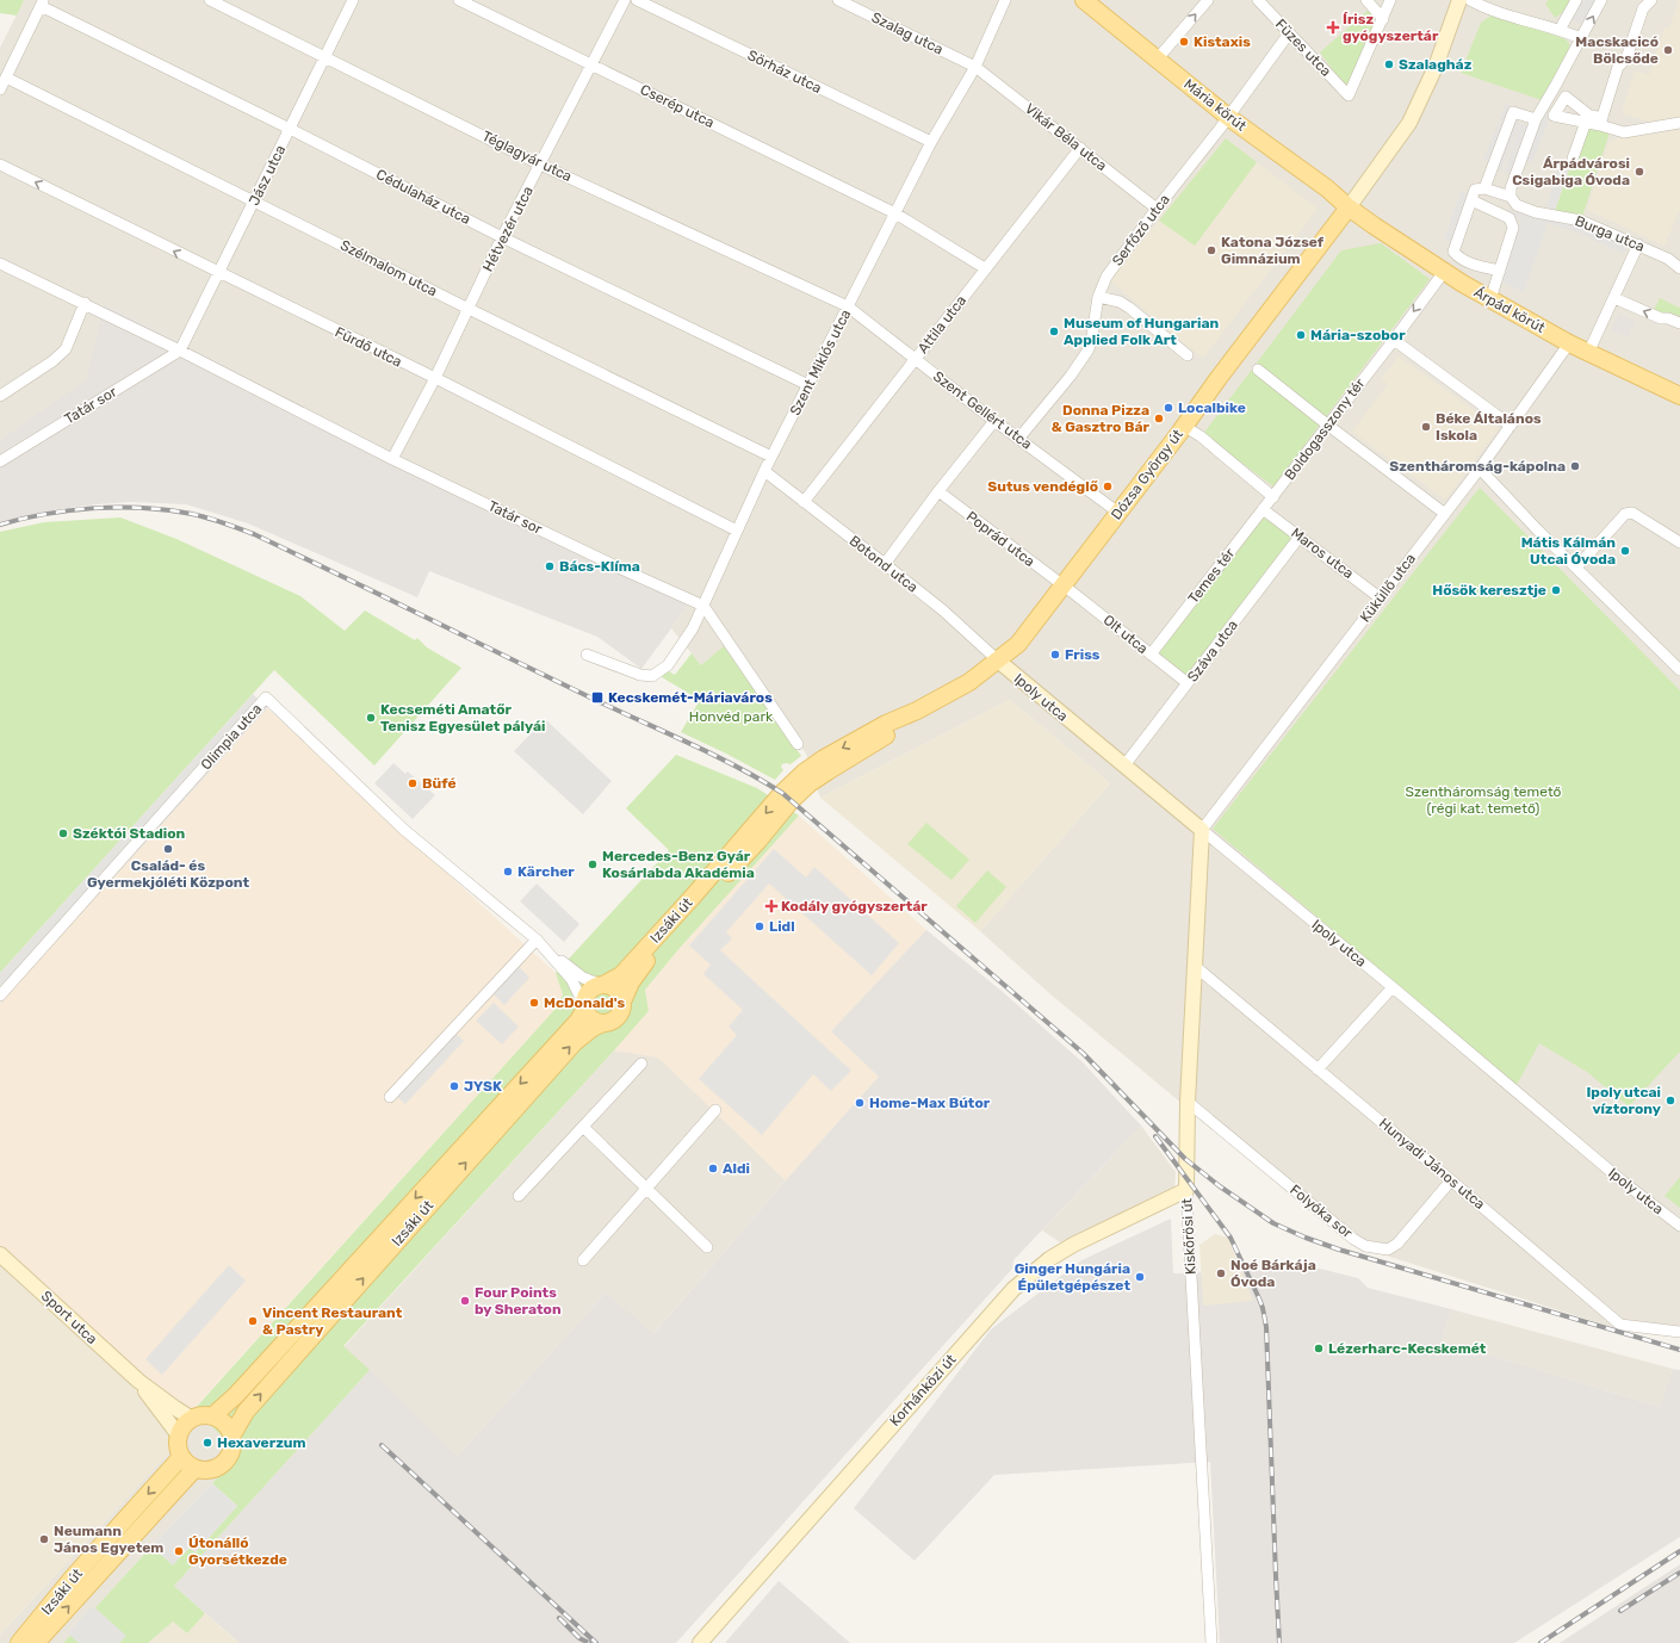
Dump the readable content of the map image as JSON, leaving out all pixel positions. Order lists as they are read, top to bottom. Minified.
{"streets":{"main road":["Mária körút","Árpád körút","Dózsa György út","Izsáki út"],"street":["Szalag utca","Füzes utca","Sörház utca","Cserép utca","Vikár Béla utca","Téglagyár utca","Jász utca","Cédulaház utca","Hétvezér utca","Serfőző utca","Burga utca","Szélmalom utca","Attila utca","Fürdő utca","Szent Miklós utca","Tatár sor","Szent Gellért utca","Boldogasszony tér","Poprád utca","Maros utca","Botond utca","Temes tér","Küküllő utca","Olt utca","Száva utca","Ipoly utca","Olimpia utca","Hunyadi János utca","Folyóka sor","Kiskőrösi út","Sport utca","Korhánközi út"]},"crossings":[["Szalag utca","Vikár Béla utca"],["Szalag utca","Szent Miklós utca"],["Füzes utca","Serfőző utca"],["Sörház utca","Szent Miklós utca"],["Mária körút","Serfőző utca"],["Mária körút","Árpád körút"],["Mária körút","Dózsa György út"],["Cserép utca","Hétvezér utca"],["Cserép utca","Attila utca"],["Cserép utca","Szent Miklós utca"],["Vikár Béla utca","Serfőző utca"],["Vikár Béla utca","Attila utca"],["Vikár Béla utca","Szent Miklós utca"],["Téglagyár utca","Jász utca"],["Téglagyár utca","Hétvezér utca"],["Téglagyár utca","Szent Miklós utca"],["Téglagyár utca","Szent Gellért utca"],["Jász utca","Cédulaház utca"],["Jász utca","Szélmalom utca"],["Jász utca","Fürdő utca"],["Jász utca","Tatár sor"],["Cédulaház utca","Hétvezér utca"],["Cédulaház utca","Szent Miklós utca"],["Hétvezér utca","Szélmalom utca"],["Hétvezér utca","Fürdő utca"],["Hétvezér utca","Tatár sor"],["Serfőző utca","Szent Gellért utca"],["Szélmalom utca","Szent Miklós utca"],["Árpád körút","Boldogasszony tér"],["Árpád körút","Dózsa György út"],["Árpád körút","Küküllő utca"],["Attila utca","Szent Gellért utca"],["Attila utca","Botond utca"],["Fürdő utca","Szent Miklós utca"],["Szent Miklós utca","Tatár sor"],["Szent Miklós utca","Szent Gellért utca"],["Szent Miklós utca","Botond utca"],["Szent Gellért utca","Dózsa György út"],["Boldogasszony tér","Temes tér"],["Dózsa György út","Poprád utca"],["Dózsa György út","Botond utca"],["Dózsa György út","Olt utca"],["Dózsa György út","Ipoly utca"],["Dózsa György út","Izsáki út"],["Poprád utca","Olt utca"],["Maros utca","Temes tér"],["Maros utca","Küküllő utca"],["Maros utca","Száva utca"],["Botond utca","Ipoly utca"],["Temes tér","Olt utca"],["Küküllő utca","Ipoly utca"],["Küküllő utca","Kiskőrösi út"],["Olt utca","Száva utca"],["Száva utca","Ipoly utca"],["Ipoly utca","Kiskőrösi út"],["Olimpia utca","Izsáki út"],["Hunyadi János utca","Folyóka sor"],["Hunyadi János utca","Kiskőrösi út"],["Folyóka sor","Kiskőrösi út"],["Kiskőrösi út","Korhánközi út"]],"parks":["Honvéd park","Szentháromság temető (régi kat. temető)"],"places":{"health":["Írisz gyógyszertár","Kodály gyógyszertár"],"other":["Kistaxis","Macskacicó Bölcsőde","Szalagház","Árpádvárosi Csigabiga Óvoda","Katona József Gimnázium","Museum of Hungarian Applied Folk Art","Mária-szobor","Localbike","Donna Pizza & Gasztro Bár","Béke Általános Iskola","Szentháromság-kápolna","Sutus vendéglő","Mátis Kálmán Utcai Óvoda","Bács-Klíma","Hősök keresztje","Friss","Kecseméti Amatőr Tenisz Egyesület pályái","Büfé","Széktói Stadion","Család- és Gyermekjóléti Központ","Mercedes-Benz Gyár Kosárlabda Akadémia","Kärcher","Lidl","McDonald's","JYSK","Ipoly utcai víztorony","Home-Max Bútor","Aldi","Noé Bárkája Óvoda","Ginger Hungária Épületgépészet","Four Points by Sheraton","Vincent Restaurant & Pastry","Lézerharc-Kecskemét","Hexaverzum","Neumann János Egyetem","Útonálló Gyorsétkezde"],"transit":["Kecskemét-Máriaváros"]}}
